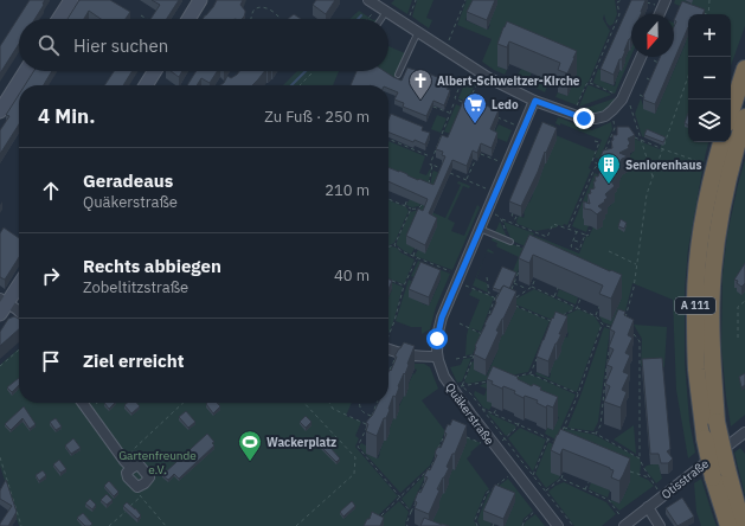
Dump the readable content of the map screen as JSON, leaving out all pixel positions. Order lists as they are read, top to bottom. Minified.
{"streets":{"highway":["A 111"],"street":["Quäkerstraße","Otisstraße"]},"parks":["Gartenfreunde e.V."],"places":{"church":["Albert-Schweitzer-Kirche"],"supermarket":["Ledo"],"building":["Seniorenhaus"],"sports":["Wackerplatz"]},"north":"bottom","page":{"map_buttons":["+","−"],"search":"Hier suchen","heading":["4 Min.","Zu Fuß · 250 m"],"list":[["Geradeaus","Quäkerstraße","210 m"],["Rechts abbiegen","Zobeltitzstraße","40 m"],"Ziel erreicht"]}}
